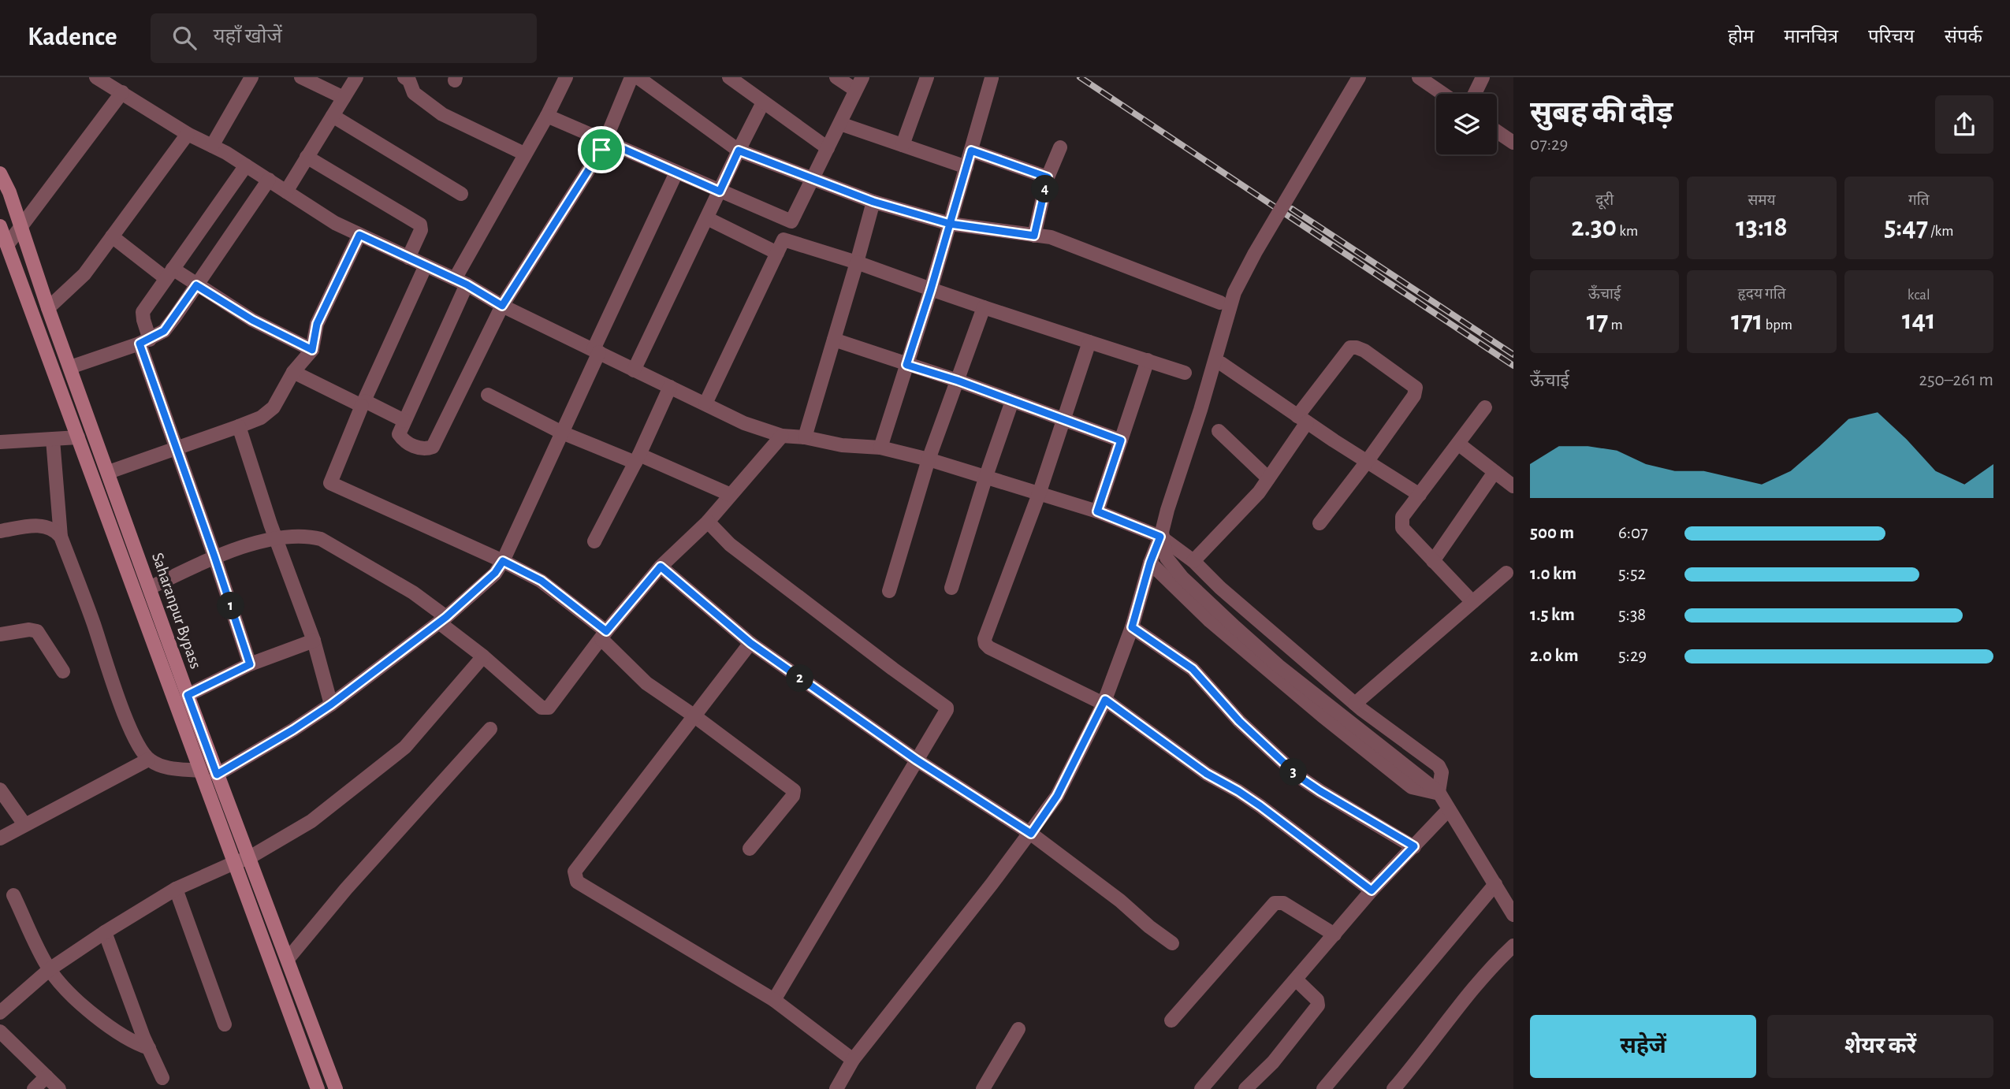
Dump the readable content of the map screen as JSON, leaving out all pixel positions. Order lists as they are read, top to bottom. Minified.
{"streets":{"main road":["Saharanpur Bypass"]},"page":{"header":"Kadence","search":"यहाँ खोजें","nav":["होम","मानचित्र","परिचय","संपर्क"],"heading":["सुबह की दौड़","07:29"],"stats":[["दूरी","2.30 km"],["समय","13:18"],["गति","5:47 /km"],["ऊँचाई","17 m"],["हृदय गति","171 bpm"],["kcal","141"]],"pins":["4","1","2","3"],"chart":["ऊँचाई","250–261 m"],"list":[{"name":"500 m","note":"6:07"},{"name":"1.0 km","note":"5:52"},{"name":"1.5 km","note":"5:38"},{"name":"2.0 km","note":"5:29"}],"buttons":["सहेजें","शेयर करें"]}}
